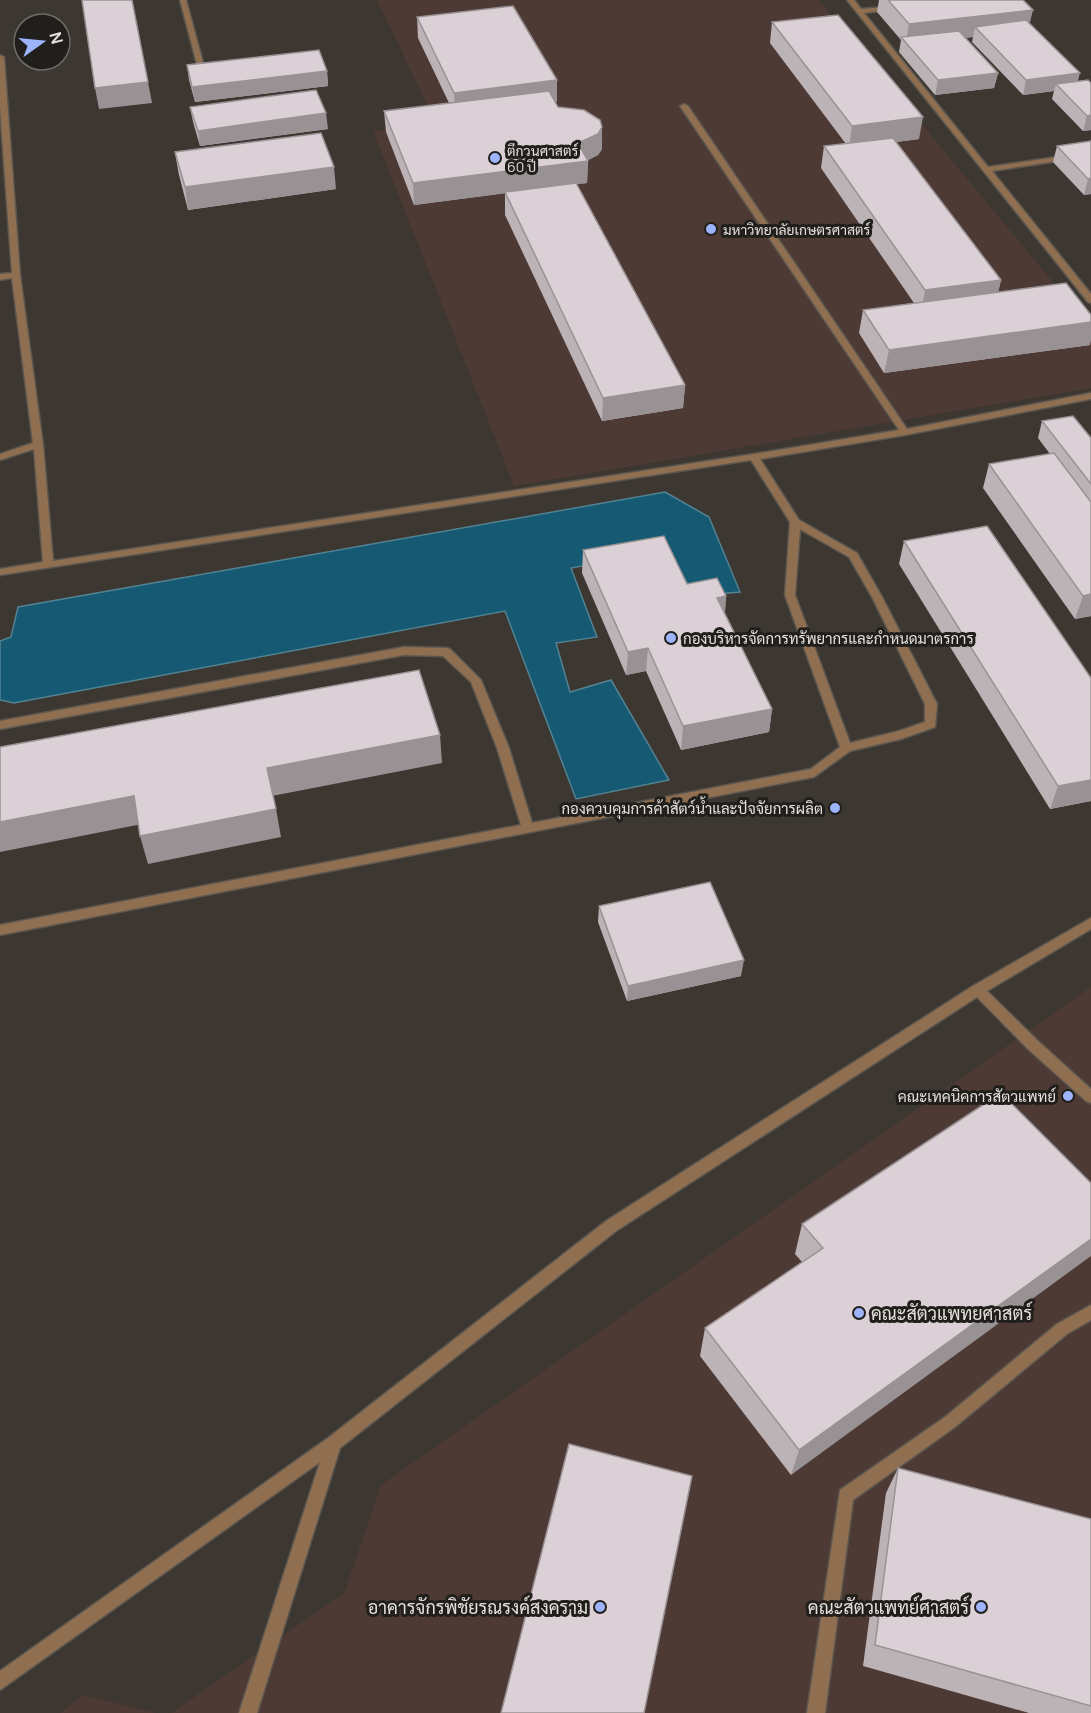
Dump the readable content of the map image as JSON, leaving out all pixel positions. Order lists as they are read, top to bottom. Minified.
{"places":["ตึกวนศาสตร์ 60 ปี","มหาวิทยาลัยเกษตรศาสตร์","กองบริหารจัดการทรัพยากรและกำหนดมาตรการ","กองควบคุมการค้าสัตว์น้ำและปัจจัยการผลิต","คณะเทคนิคการสัตวแพทย์","คณะสัตวแพทยศาสตร์","อาคารจักรพิชัยรณรงค์สงคราม","คณะสัตวแพทย์ศาสตร์"],"north":"right"}
